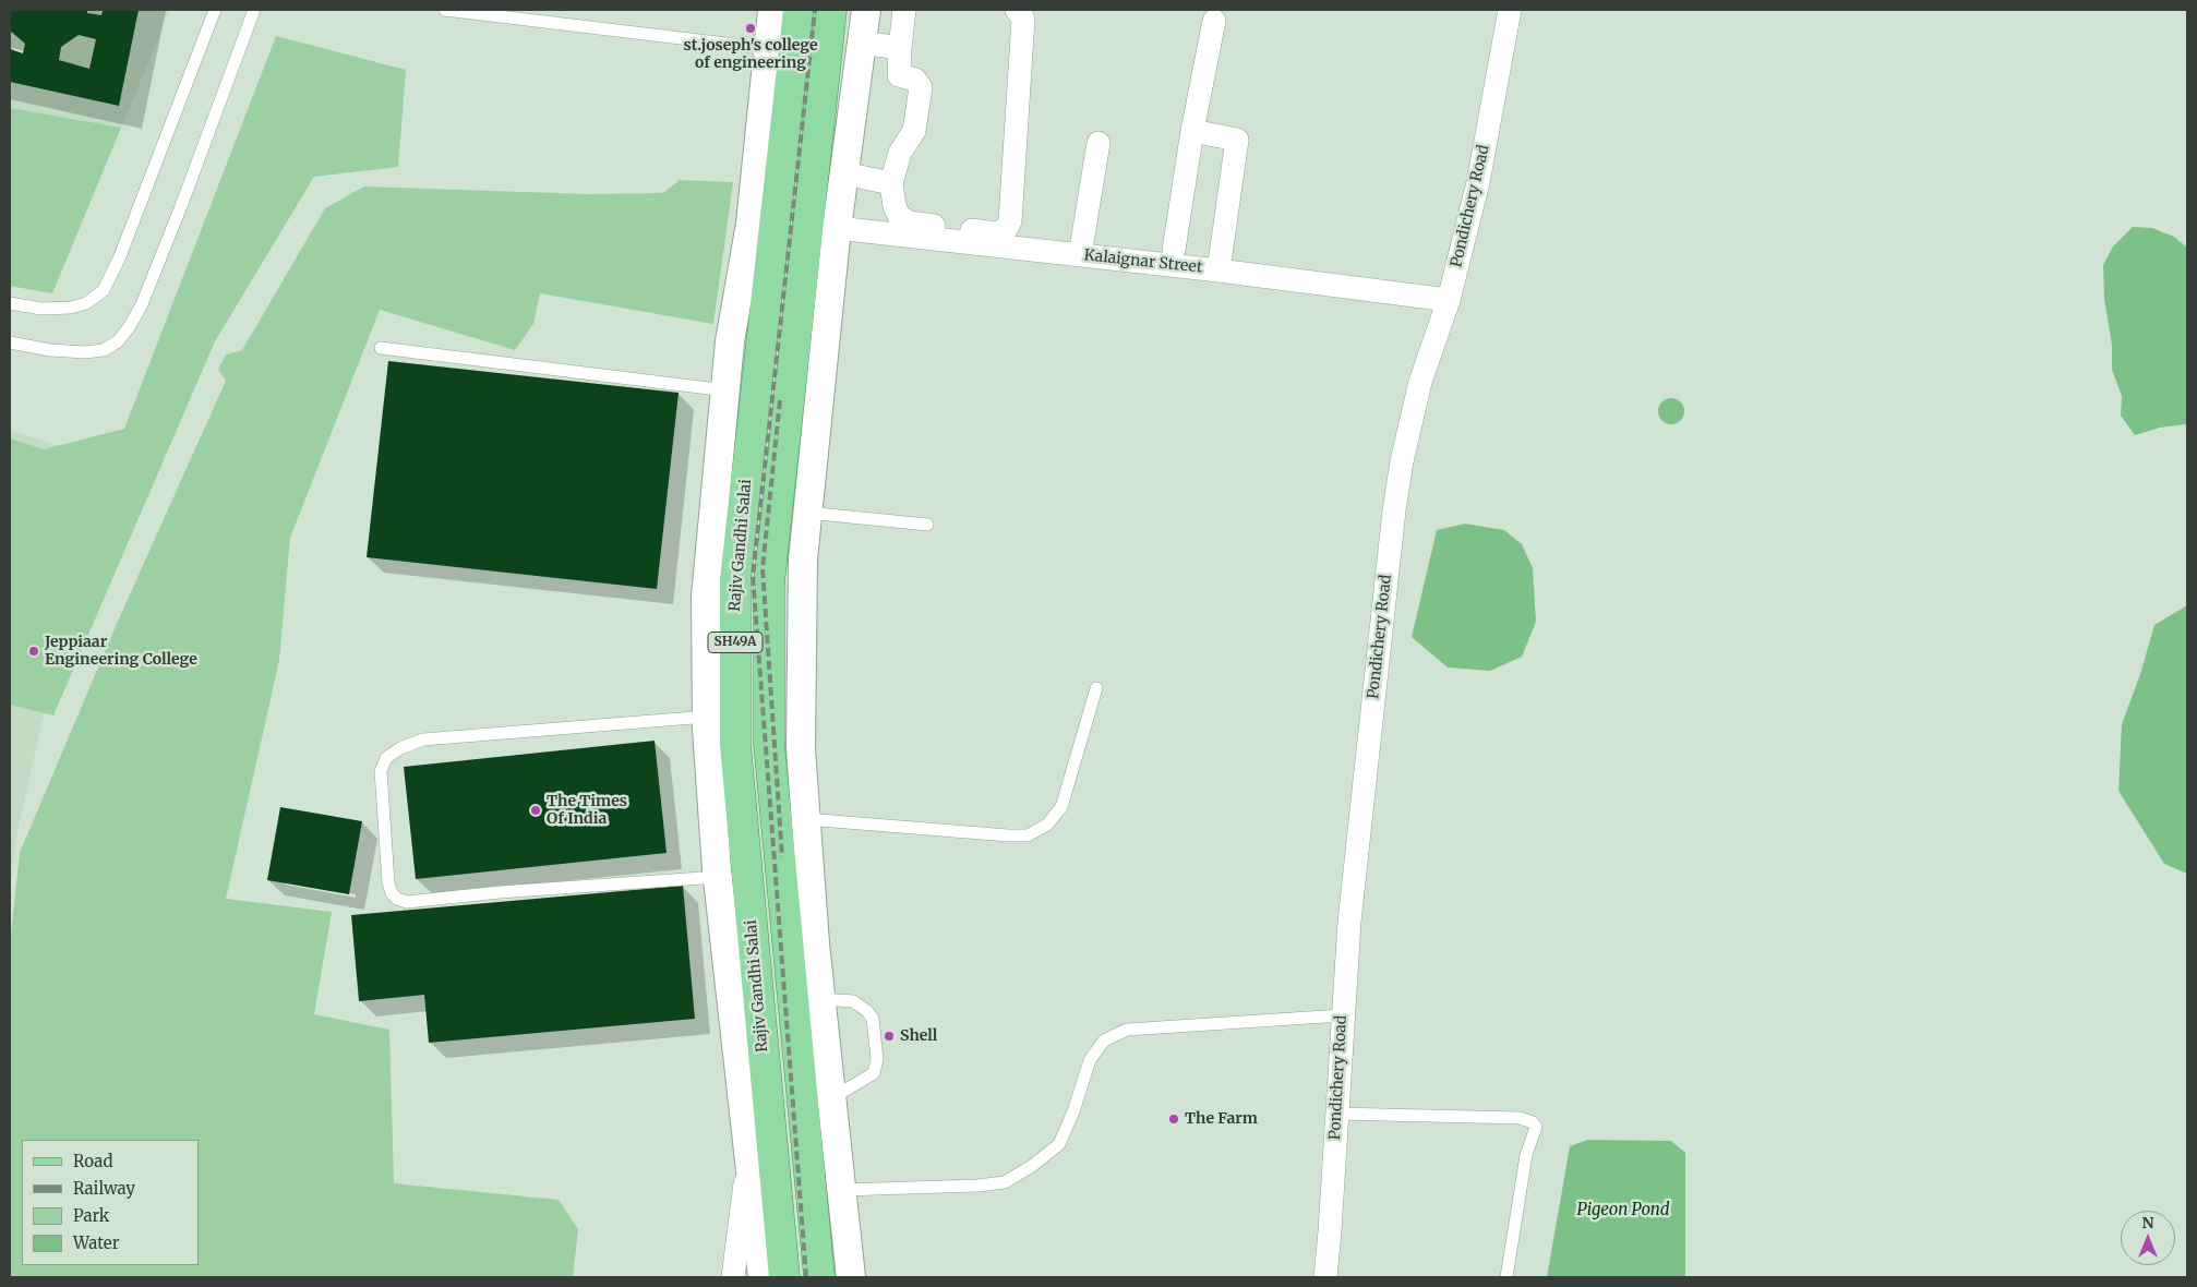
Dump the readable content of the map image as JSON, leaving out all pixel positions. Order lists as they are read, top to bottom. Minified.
{"streets":{"main road":["Rajiv Gandhi Salai","SH49A"],"street":["Pondichery Road","Kalaignar Street"]},"crossings":[["Pondichery Road","Kalaignar Street"]],"water":["Pigeon Pond"],"places":["st.joseph's college of engineering","Jeppiaar Engineering College","The Times Of India","Shell","The Farm"],"legend":["Road","Railway","Park","Water"],"north":"top"}
